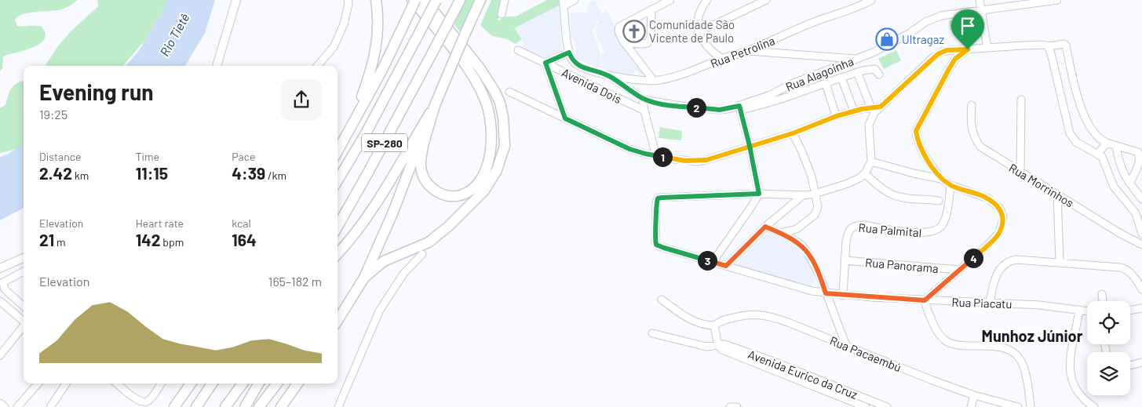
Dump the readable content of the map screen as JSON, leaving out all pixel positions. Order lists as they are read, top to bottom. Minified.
{"streets":{"highway":["SP-280"],"street":["Rua Petrolina","Rua Alagoinha","Avenida Dois","Rua Morrinhos","Rua Palmital","Rua Panorama","Rua Piacatu","Rua Pacaembú","Avenida Eurico da Cruz"]},"crossings":[["Rua Petrolina","Rua Alagoinha"],["Rua Palmital","Rua Panorama"],["Rua Palmital","Rua Piacatu"]],"districts":["Munhoz Júnior"],"water":["Rio Tietê"],"places":{"church":["Comunidade São Vicente de Paulo"],"shop":["Ultragaz"]},"page":{"heading":["Evening run","19:25"],"pins":["2","1","4","3"],"stats":[["Distance","2.42 km"],["Time","11:15"],["Pace","4:39 /km"],["Elevation","21 m"],["Heart rate","142 bpm"],["kcal","164"]],"chart":["Elevation","165–182 m"]}}
